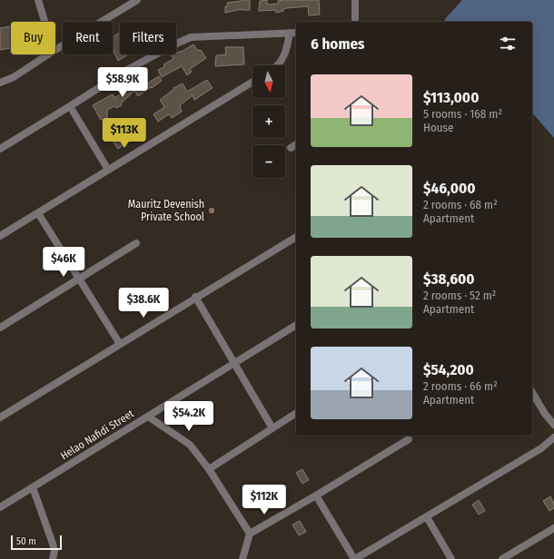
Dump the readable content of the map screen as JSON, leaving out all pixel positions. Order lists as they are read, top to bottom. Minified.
{"streets":{"street":["Helao Nafidi Street"]},"places":["Mauritz Devenish Private School"],"scale_bar":"50 m","north":"bottom","page":{"chip":["Buy","Rent","Filters"],"heading":"6 homes","map_buttons":["+","−"],"list":[{"name":"$113,000","note":"5 rooms · 168 m² · House"},{"name":"$46,000","note":"2 rooms · 68 m² · Apartment"},{"name":"$38,600","note":"2 rooms · 52 m² · Apartment"},{"name":"$54,200","note":"2 rooms · 66 m² · Apartment"}],"price":["$58.9K","$113K","$46K","$38.6K","$54.2K","$112K"],"scale":"50 m"}}
